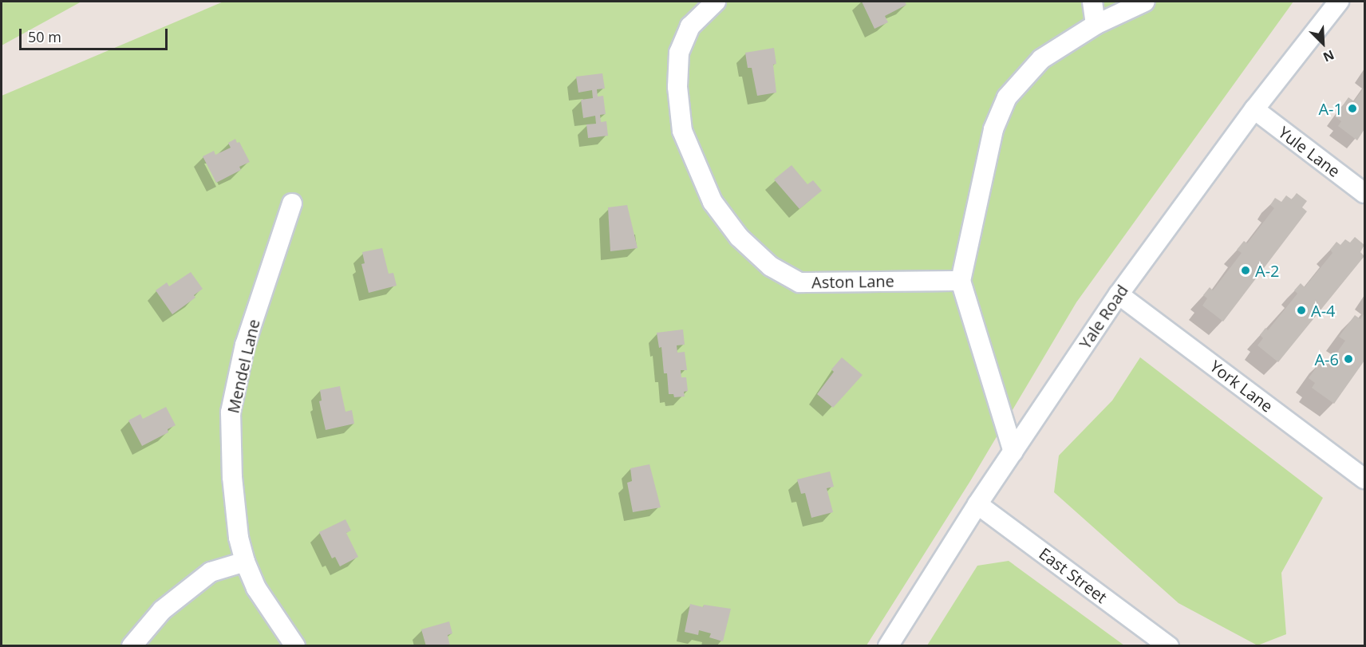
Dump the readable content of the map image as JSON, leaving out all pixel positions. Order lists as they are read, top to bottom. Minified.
{"streets":{"street":["Yule Lane","Aston Lane","Yale Road","Mendel Lane","York Lane","East Street"]},"crossings":[["Yule Lane","Yale Road"],["Yale Road","York Lane"],["Yale Road","East Street"]],"places":["A-1","A-2","A-4","A-6"],"scale_bar":"50 m","north":"bottom right"}
